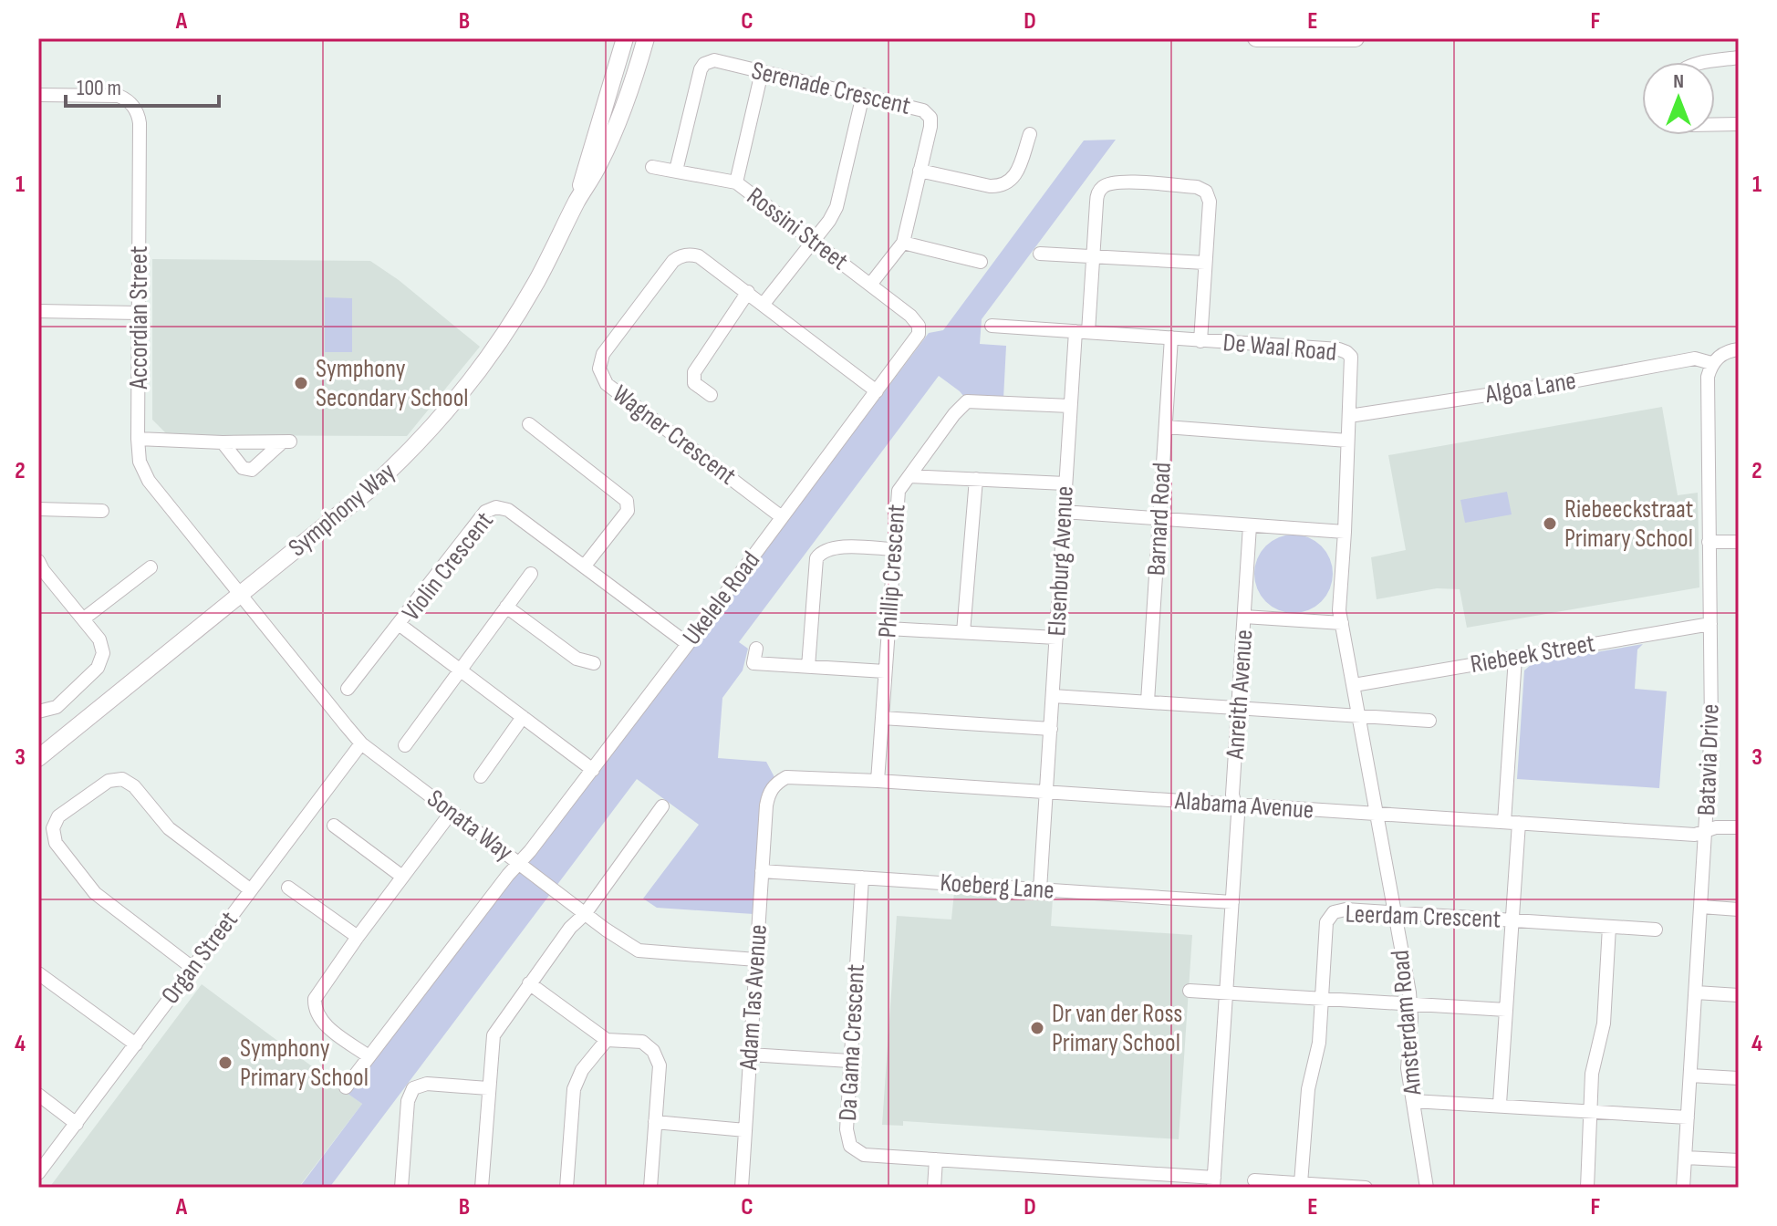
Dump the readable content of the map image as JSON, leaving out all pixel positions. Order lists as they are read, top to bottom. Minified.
{"streets":{"main road":["Symphony Way"],"street":["Serenade Crescent","Rossini Street","Accordian Street","De Waal Road","Algoa Lane","Wagner Crescent","Barnard Road","Elsenburg Avenue","Violin Crescent","Phillip Crescent","Ukelele Road","Riebeek Street","Anreith Avenue","Batavia Drive","Alabama Avenue","Sonata Way","Koeberg Lane","Leerdam Crescent","Organ Street","Adam Tas Avenue","Amsterdam Road","Da Gama Crescent"]},"crossings":[["Serenade Crescent","Rossini Street"],["Rossini Street","Ukelele Road"],["Accordian Street","Symphony Way"],["Accordian Street","Sonata Way"],["De Waal Road","Algoa Lane"],["De Waal Road","Barnard Road"],["De Waal Road","Elsenburg Avenue"],["De Waal Road","Riebeek Street"],["De Waal Road","Amsterdam Road"],["Algoa Lane","Batavia Drive"],["Wagner Crescent","Ukelele Road"],["Symphony Way","Sonata Way"],["Elsenburg Avenue","Phillip Crescent"],["Elsenburg Avenue","Alabama Avenue"],["Elsenburg Avenue","Koeberg Lane"],["Violin Crescent","Ukelele Road"],["Phillip Crescent","Alabama Avenue"],["Ukelele Road","Sonata Way"],["Riebeek Street","Batavia Drive"],["Riebeek Street","Amsterdam Road"],["Anreith Avenue","Alabama Avenue"],["Anreith Avenue","Koeberg Lane"],["Anreith Avenue","Da Gama Crescent"],["Batavia Drive","Alabama Avenue"],["Alabama Avenue","Adam Tas Avenue"],["Alabama Avenue","Amsterdam Road"],["Sonata Way","Organ Street"],["Sonata Way","Adam Tas Avenue"],["Koeberg Lane","Adam Tas Avenue"],["Koeberg Lane","Da Gama Crescent"],["Leerdam Crescent","Amsterdam Road"]],"places":["Symphony Secondary School","Riebeeckstraat Primary School","Dr van der Ross Primary School","Symphony Primary School"],"scale_bar":"100 m","north":"top","grid":{"columns":["A","B","C","D","E","F"],"rows":["1","2","3","4"]}}
